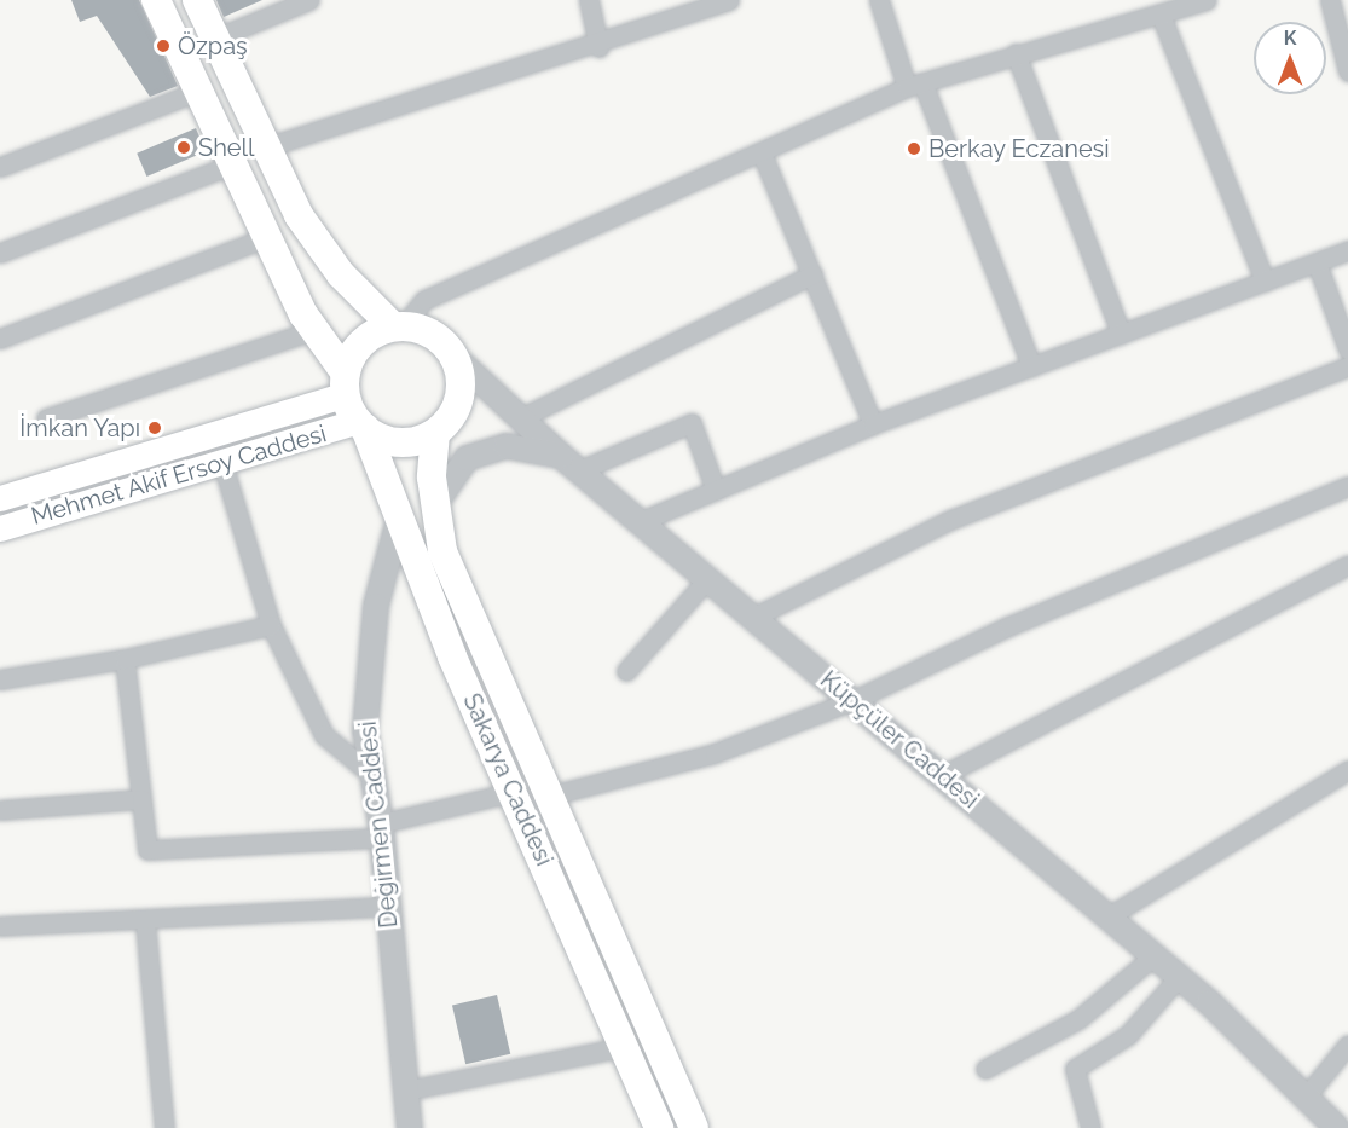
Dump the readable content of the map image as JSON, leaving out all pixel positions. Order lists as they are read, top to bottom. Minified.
{"streets":{"main road":["Mehmet Akif Ersoy Caddesi","Sakarya Caddesi"],"street":["Küpçüler Caddesi","Değirmen Caddesi"]},"crossings":[["Mehmet Akif Ersoy Caddesi","Küpçüler Caddesi"],["Mehmet Akif Ersoy Caddesi","Sakarya Caddesi"],["Küpçüler Caddesi","Sakarya Caddesi"],["Sakarya Caddesi","Değirmen Caddesi"]],"places":["Özpaş","Shell","Berkay Eczanesi","İmkan Yapı"],"north":"top"}
